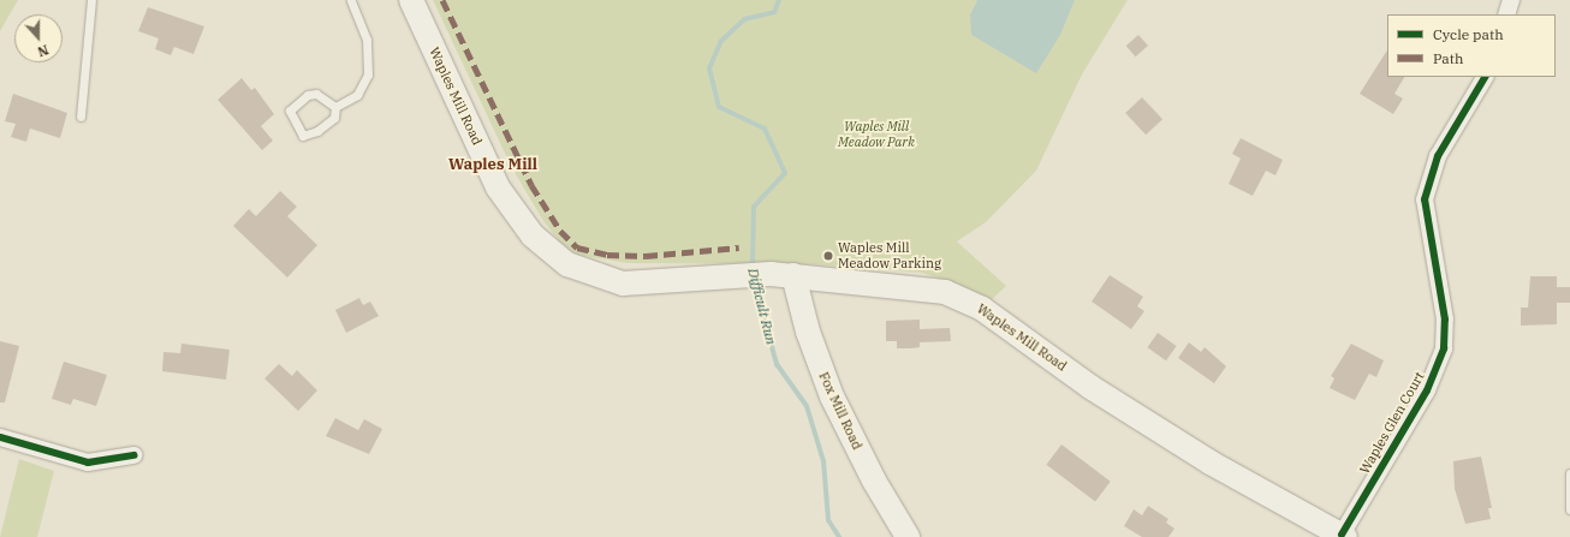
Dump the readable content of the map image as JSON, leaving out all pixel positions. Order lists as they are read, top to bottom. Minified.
{"streets":{"main road":["Waples Mill Road","Fox Mill Road"],"street":["Waples Glen Court"]},"crossings":[["Waples Mill Road","Fox Mill Road"],["Waples Mill Road","Waples Glen Court"]],"districts":["Waples Mill"],"water":["Difficult Run"],"parks":["Waples Mill Meadow Park"],"places":["Waples Mill Meadow Parking"],"legend":["Cycle path","Path"],"north":"bottom"}
